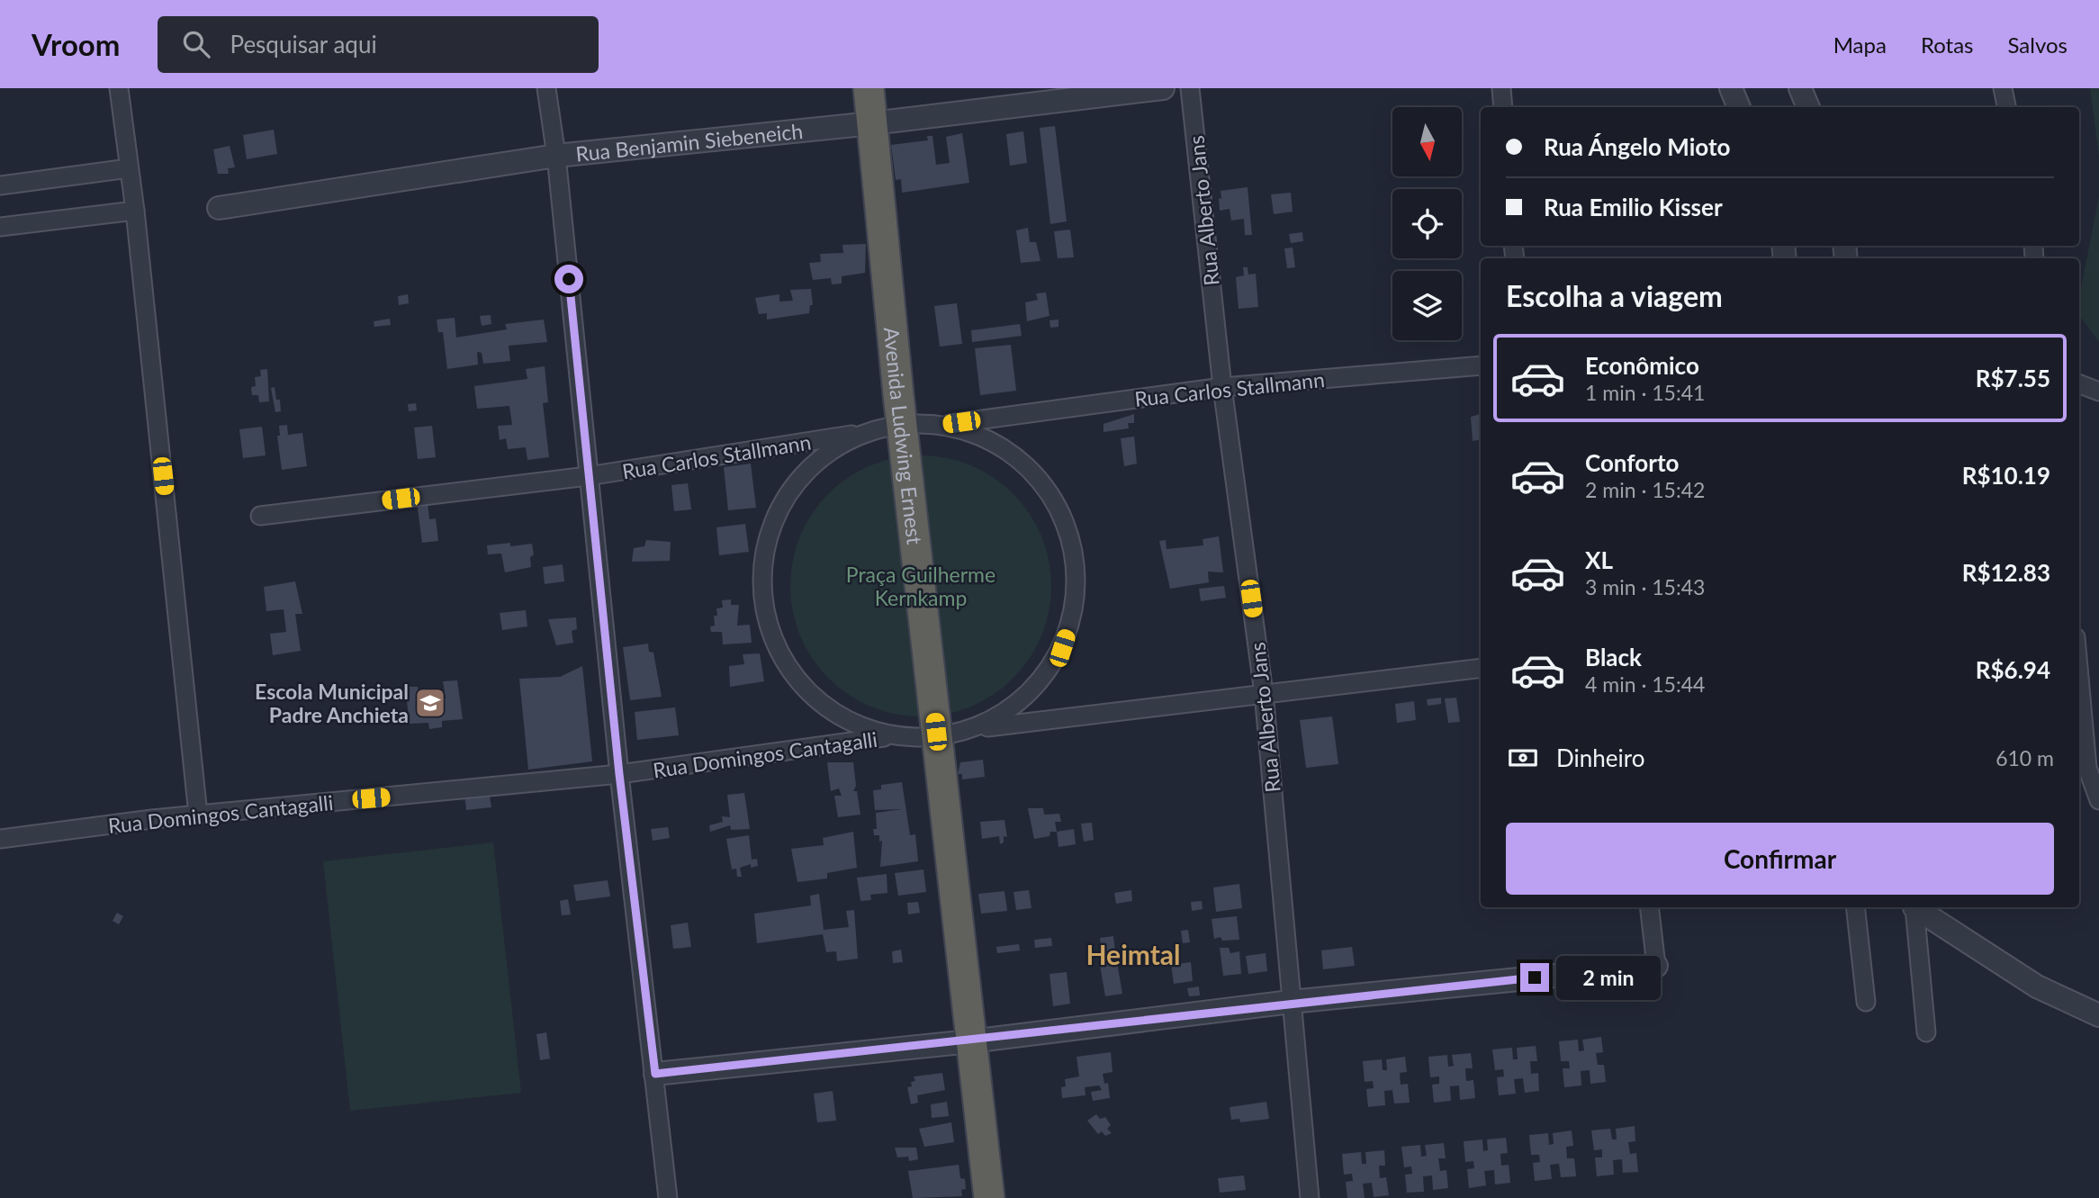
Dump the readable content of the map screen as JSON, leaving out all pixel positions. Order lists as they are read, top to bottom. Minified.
{"streets":{"highway":["Avenida Ludwing Ernest"],"street":["Rua Benjamin Siebeneich","Rua Alberto Jans","Rua Carlos Stallmann","Rua Domingos Cantagalli"]},"crossings":[["Rua Benjamin Siebeneich","Avenida Ludwing Ernest"],["Rua Alberto Jans","Rua Carlos Stallmann"],["Avenida Ludwing Ernest","Rua Domingos Cantagalli"]],"districts":["Heimtal"],"parks":["Praça Guilherme Kernkamp"],"places":{"school or university":["Escola Municipal Padre Anchieta"]},"north":"bottom","page":{"header":"Vroom","search":"Pesquisar aqui","nav":["Mapa","Rotas","Salvos"],"banner":["Rua Ángelo Mioto","Rua Emilio Kisser"],"heading":"Escolha a viagem","list":[{"name":"Econômico","note":"1 min · 15:41","value":"R$7.55"},{"name":"Conforto","note":"2 min · 15:42","value":"R$10.19"},{"name":"XL","note":"3 min · 15:43","value":"R$12.83"},{"name":"Black","note":"4 min · 15:44","value":"R$6.94"}],"pay":["Dinheiro","610 m"],"buttons":"Confirmar","bubble":"2 min"}}
